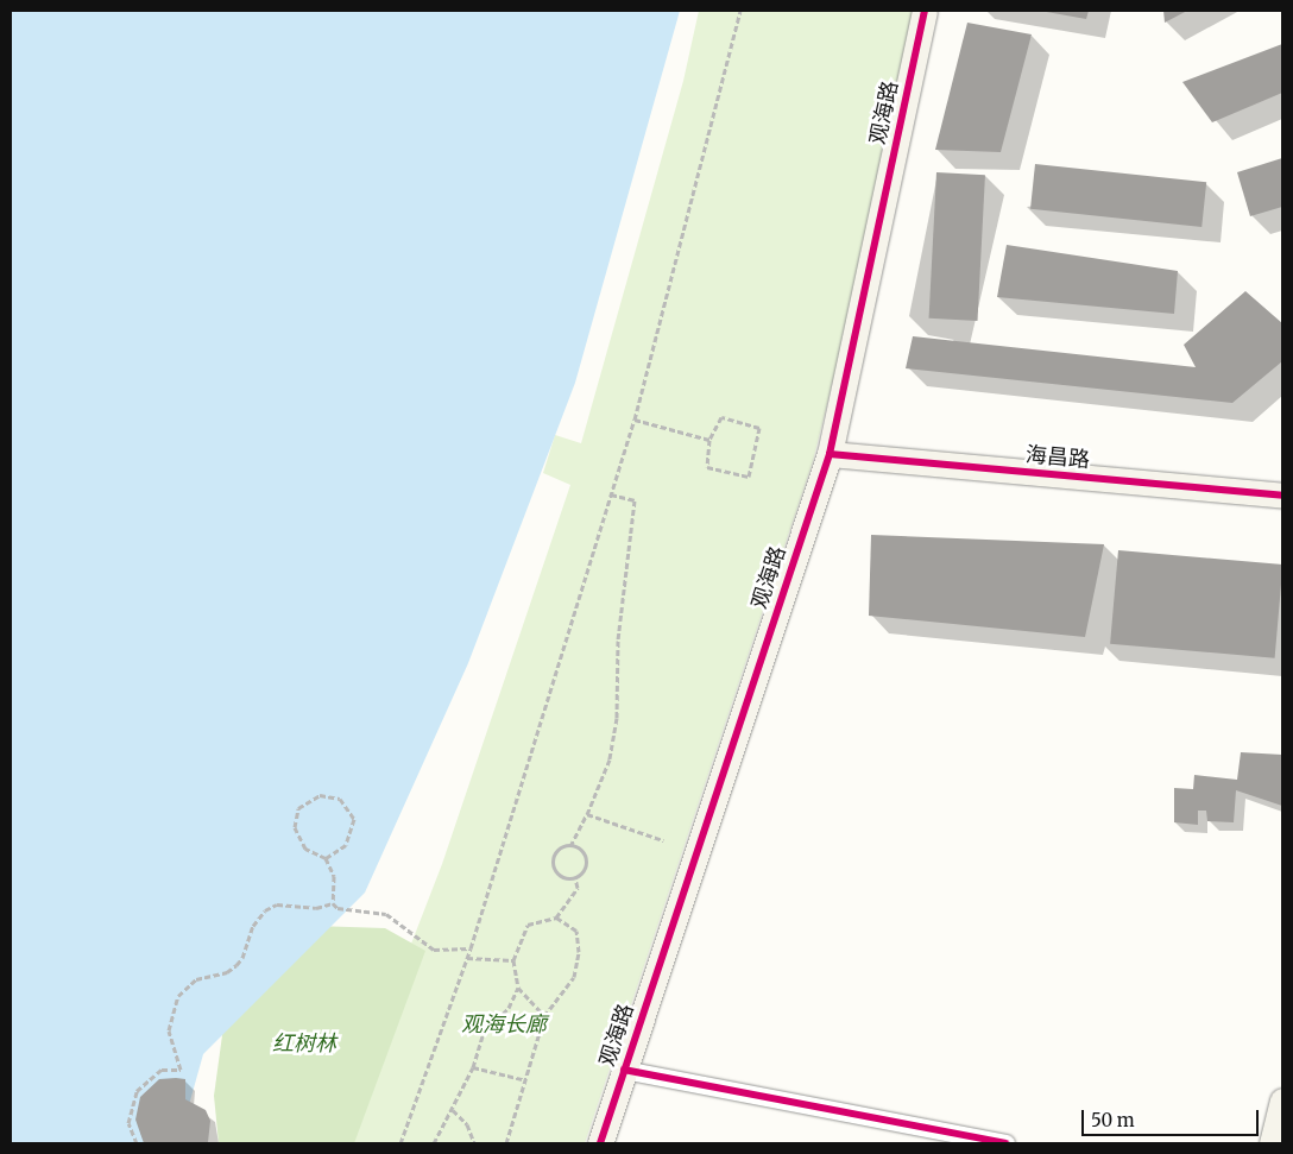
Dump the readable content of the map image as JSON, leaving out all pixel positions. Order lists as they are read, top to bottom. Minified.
{"streets":{"street":["观海路","海昌路"]},"crossings":[["观海路","海昌路"]],"parks":["观海长廊","红树林"],"scale_bar":"50 m"}
